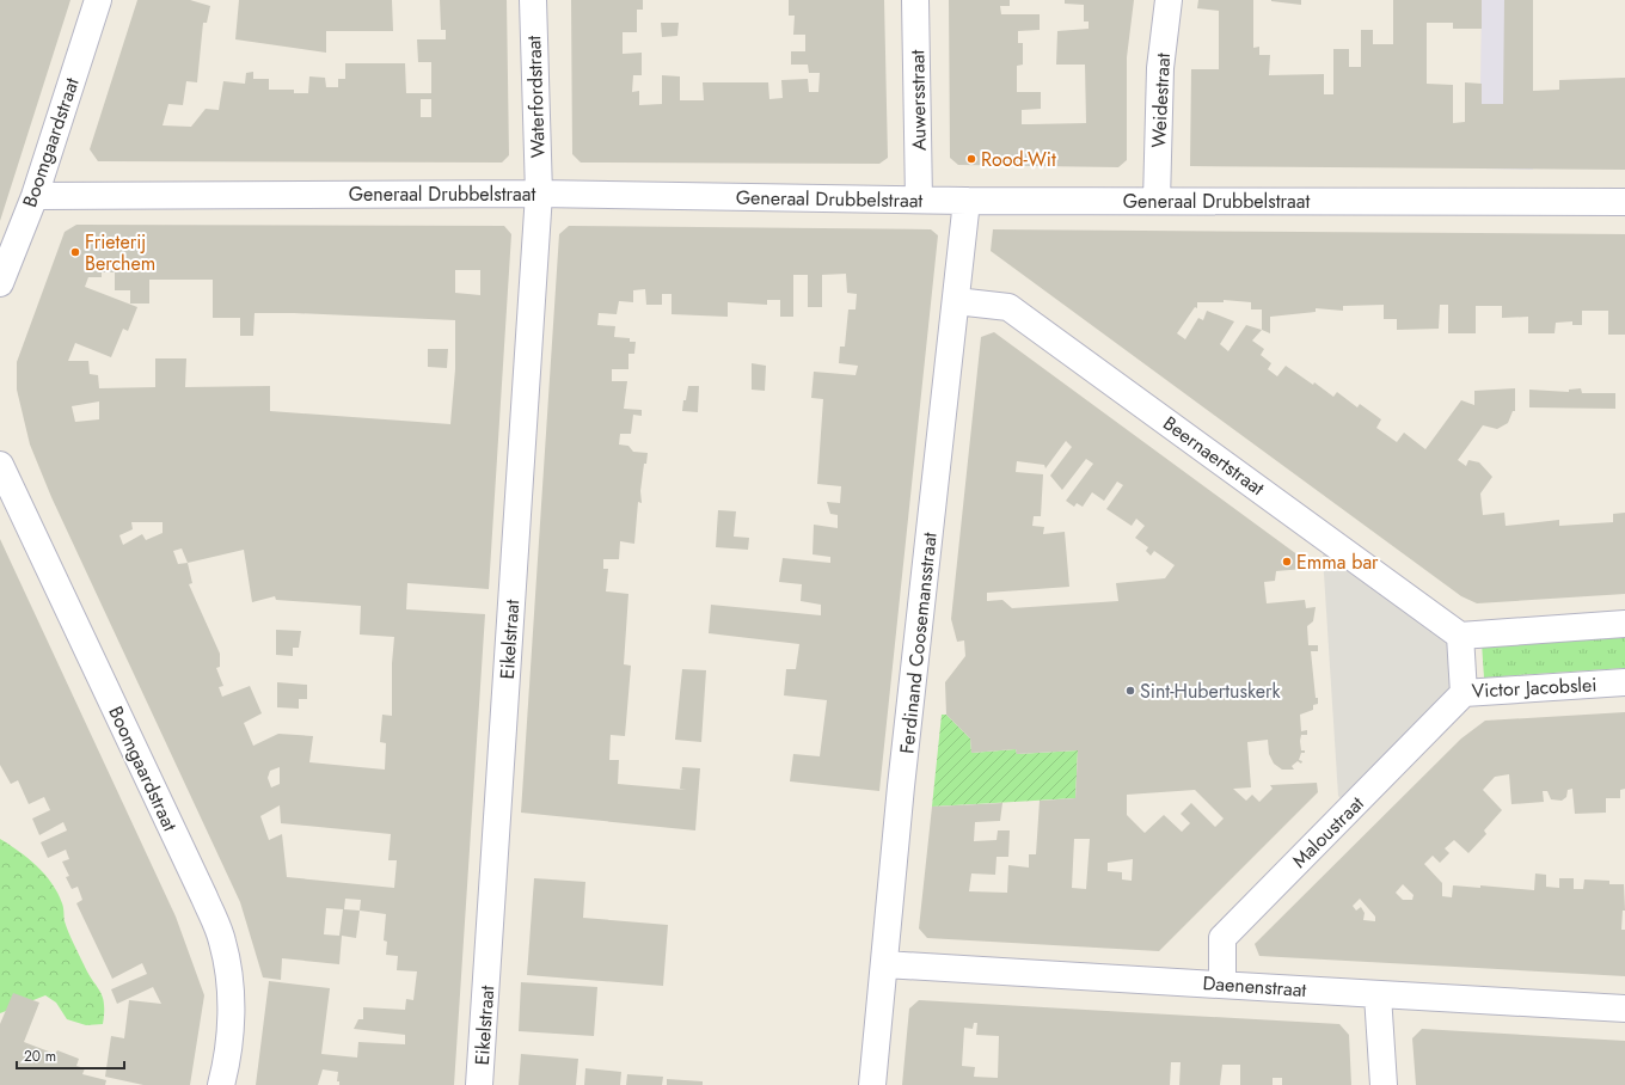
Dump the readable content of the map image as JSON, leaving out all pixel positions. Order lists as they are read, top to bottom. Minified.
{"streets":{"street":["Waterfordstraat","Auwersstraat","Weidestraat","Boomgaardstraat","Generaal Drubbelstraat","Beernaertstraat","Eikelstraat","Ferdinand Coosemansstraat","Victor Jacobslei","Maloustraat","Daenenstraat"]},"crossings":[["Waterfordstraat","Generaal Drubbelstraat"],["Waterfordstraat","Eikelstraat"],["Auwersstraat","Generaal Drubbelstraat"],["Weidestraat","Generaal Drubbelstraat"],["Boomgaardstraat","Generaal Drubbelstraat"],["Generaal Drubbelstraat","Eikelstraat"],["Generaal Drubbelstraat","Ferdinand Coosemansstraat"],["Beernaertstraat","Ferdinand Coosemansstraat"],["Beernaertstraat","Victor Jacobslei"],["Ferdinand Coosemansstraat","Daenenstraat"],["Victor Jacobslei","Maloustraat"],["Maloustraat","Daenenstraat"]],"places":["Rood-Wit","Frieterij Berchem","Emma bar","Sint-Hubertuskerk"],"scale_bar":"20 m"}
